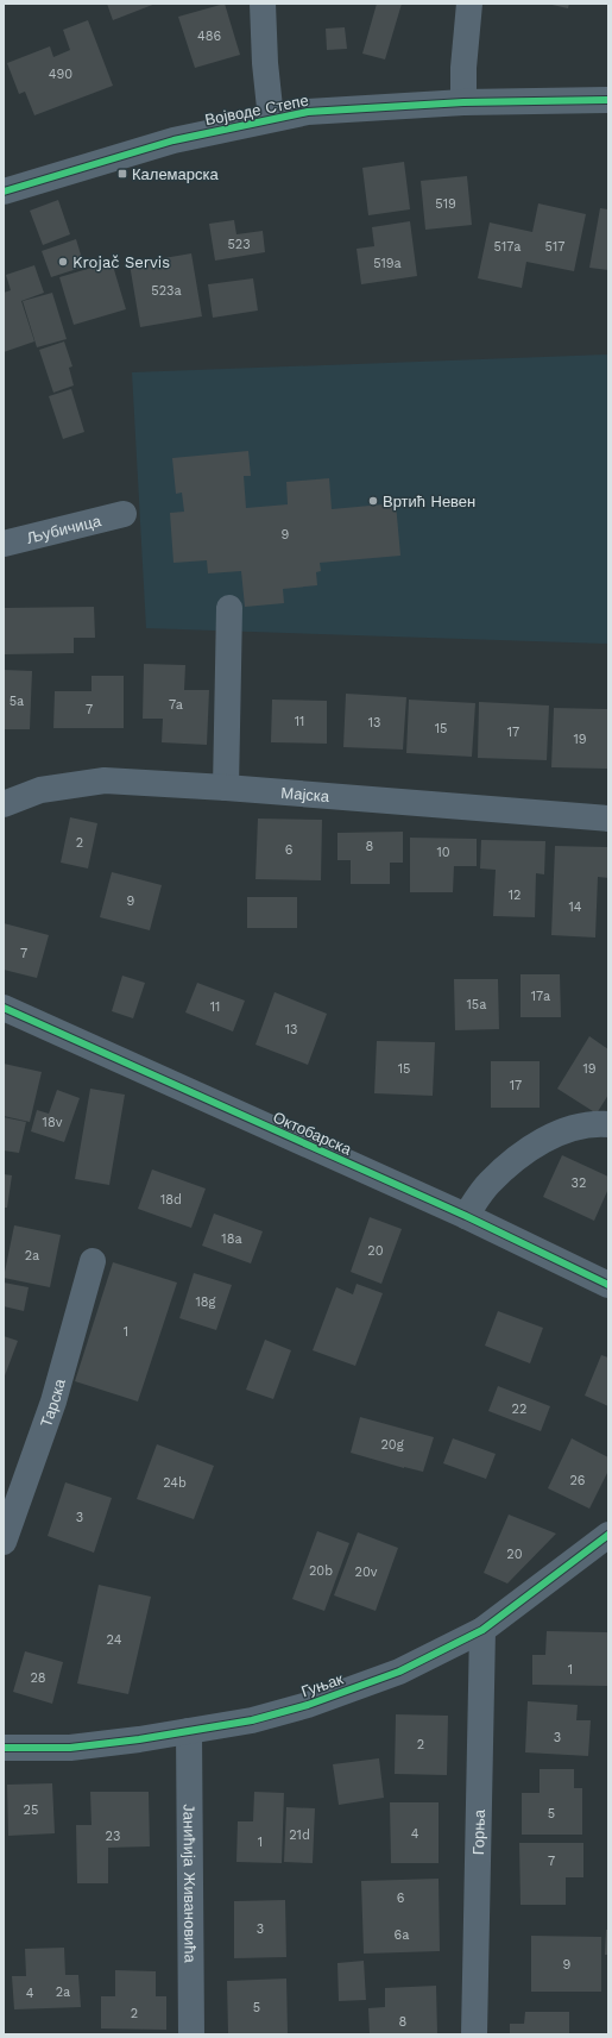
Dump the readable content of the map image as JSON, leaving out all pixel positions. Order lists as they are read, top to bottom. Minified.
{"streets":{"street":["Војводе Степе","Љубичица","Мајска","Октобарска","Тарска","Гуњак","Горња","Јанићија Живановића"]},"crossings":[["Гуњак","Горња"],["Гуњак","Јанићија Живановића"]],"places":{"transit":["Калемарска"],"other":["Krojač Servis","Вртић Невен"]},"house_numbers":["486","490","519","523","517a","517","519a","523a","9","5a","7a","7","11","13","15","17","19","2","8","6","10","12","9","14","7","17a","15a","11","13","15","19","17","18v","32","18d","18a","20","2a","18g","1","22","20g","26","24b","3","20","20b","20v","24","1","28","3","2","25","5","4","21d","23","1","7","6","3","6a","9","2a","4","5","2","8"]}
